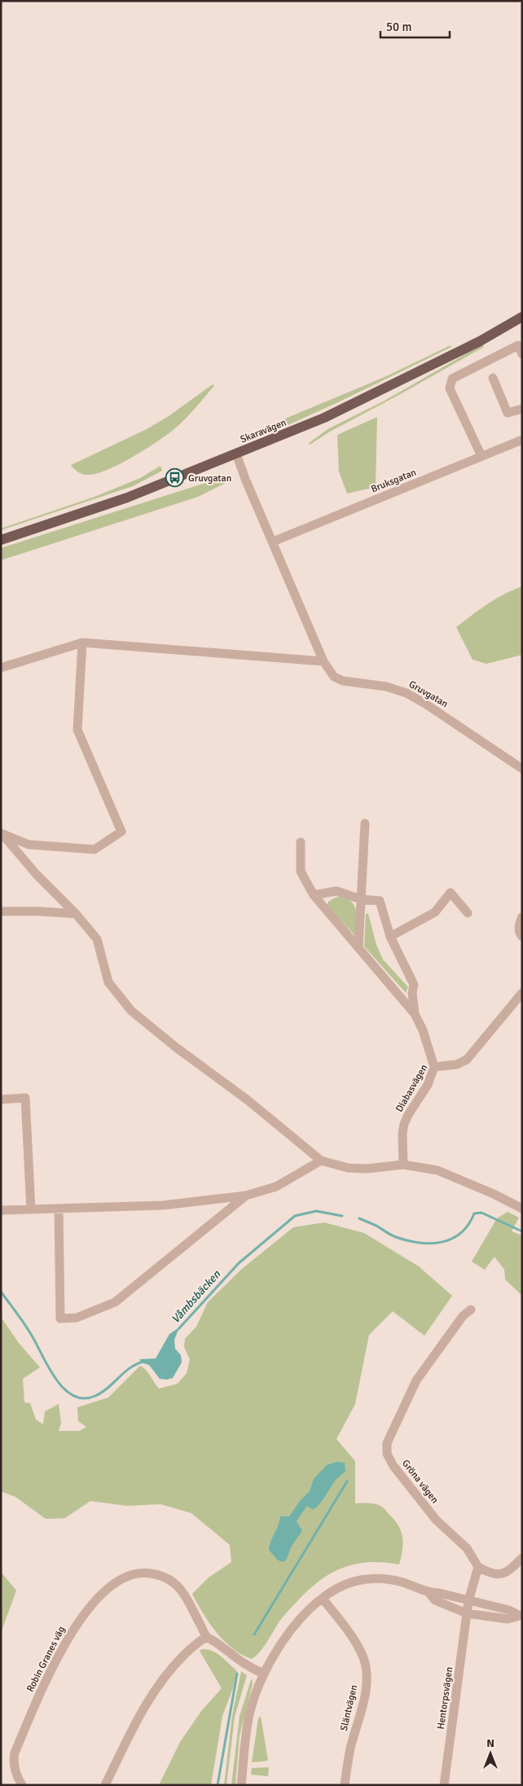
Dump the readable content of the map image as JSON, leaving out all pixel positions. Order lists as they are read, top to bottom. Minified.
{"streets":{"main road":["Skaravägen"],"street":["Bruksgatan","Gruvgatan","Diabasvägen","Gröna vägen","Robin Granes väg","Hentorpsvägen","Släntvägen"]},"crossings":[["Skaravägen","Gruvgatan"],["Bruksgatan","Gruvgatan"]],"water":["Våmbsbäcken"],"places":{"bus stop":["Gruvgatan"]},"scale_bar":"50 m","north":"top"}
